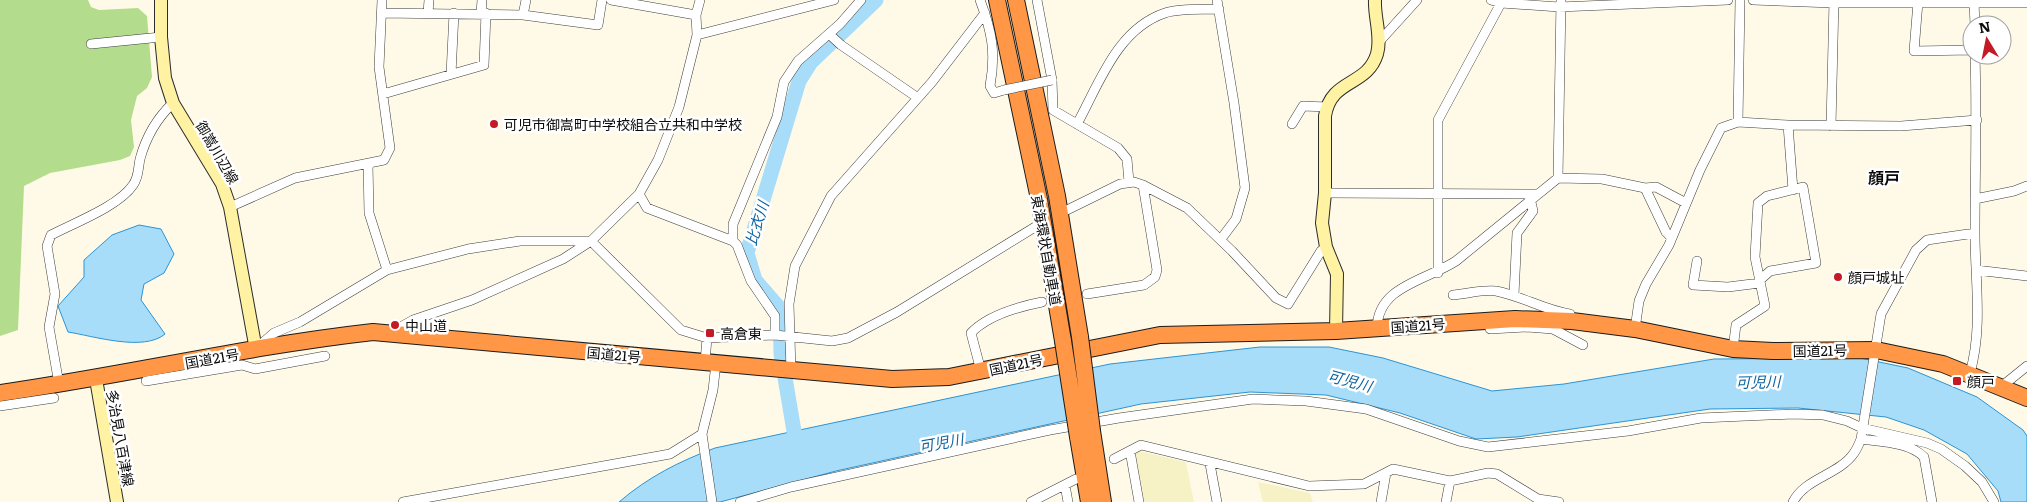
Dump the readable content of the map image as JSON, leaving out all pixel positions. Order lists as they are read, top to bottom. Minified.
{"streets":{"highway":["東海環状自動車道","国道21号"],"main road":["御嵩川辺線","多治見八百津線"]},"crossings":[["御嵩川辺線","国道21号"],["国道21号","多治見八百津線"]],"districts":["顔戸"],"water":["比衣川","可児川"],"places":{"other":["可児市御嵩町中学校組合立共和中学校","顔戸城址","中山道"],"transit":["高倉東","顔戸"]},"north":"top"}
